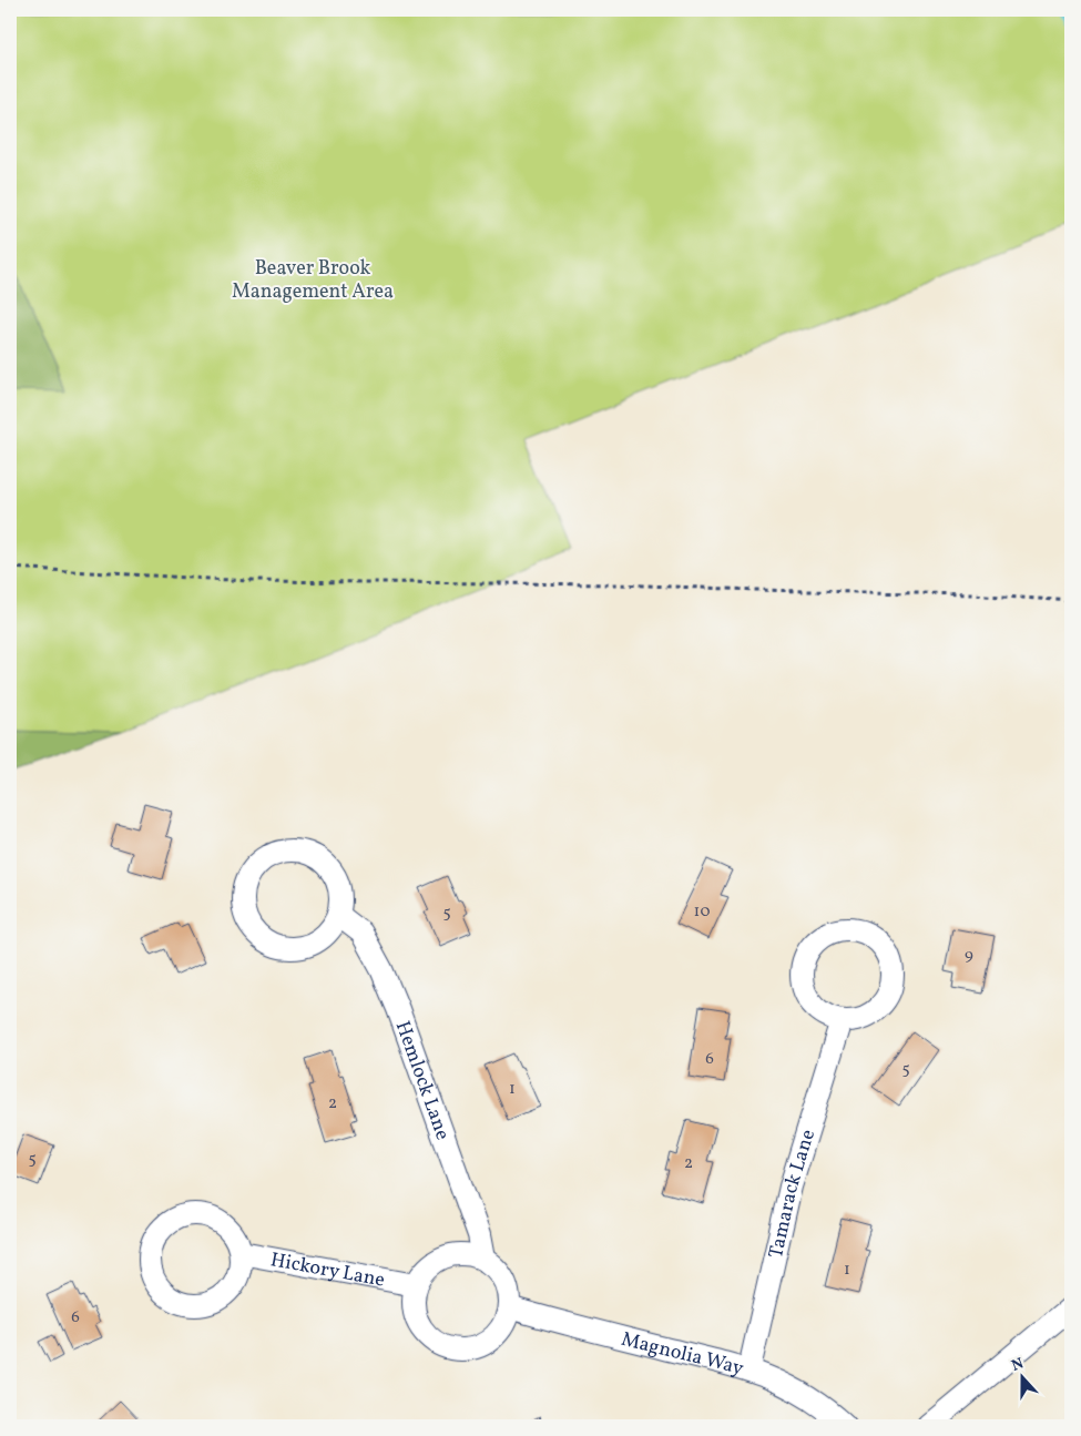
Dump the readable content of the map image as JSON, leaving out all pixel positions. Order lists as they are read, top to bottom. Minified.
{"streets":{"street":["Hemlock Lane","Tamarack Lane","Hickory Lane","Magnolia Way"]},"crossings":[["Hemlock Lane","Hickory Lane"],["Hemlock Lane","Magnolia Way"],["Tamarack Lane","Magnolia Way"],["Hickory Lane","Magnolia Way"]],"parks":["Beaver Brook Management Area"],"house_numbers":["10","5","9","6","5","1","2","5","2","1","6"],"north":"top"}
